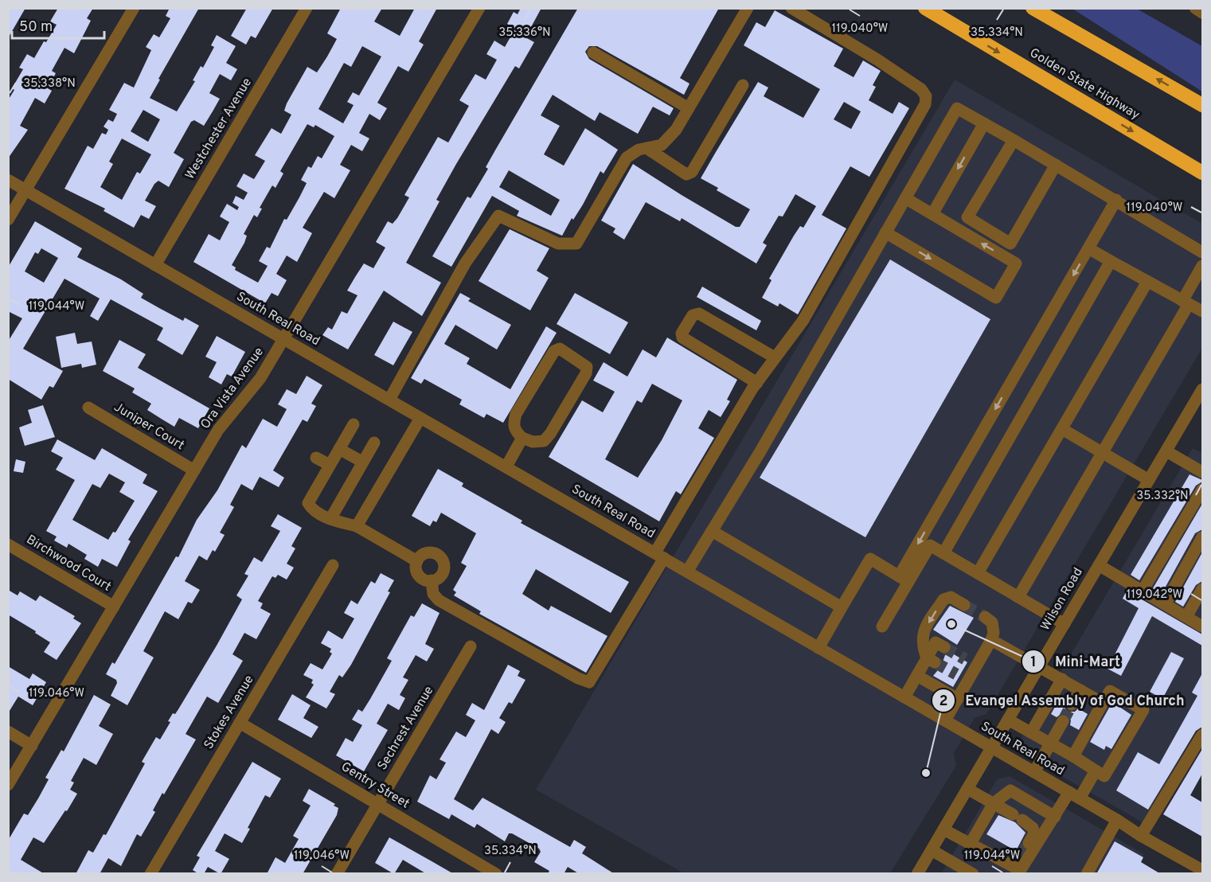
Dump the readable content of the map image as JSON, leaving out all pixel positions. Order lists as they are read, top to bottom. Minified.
{"streets":{"highway":["Golden State Highway"],"street":["Westchester Avenue","South Real Road","Ora Vista Avenue","Juniper Court","Birchwood Court","Wilson Road","Stokes Avenue","Sechrest Avenue","Gentry Street"]},"crossings":[["Westchester Avenue","South Real Road"],["South Real Road","Ora Vista Avenue"],["South Real Road","Wilson Road"],["Ora Vista Avenue","Juniper Court"],["Ora Vista Avenue","Birchwood Court"],["Stokes Avenue","Gentry Street"],["Sechrest Avenue","Gentry Street"]],"places":["Mini-Mart","Evangel Assembly of God Church"],"scale_bar":"50 m","coordinates":["119.040°W","35.336°N","35.334°N","35.338°N","119.044°W","35.332°N","119.042°W","119.046°W"]}
